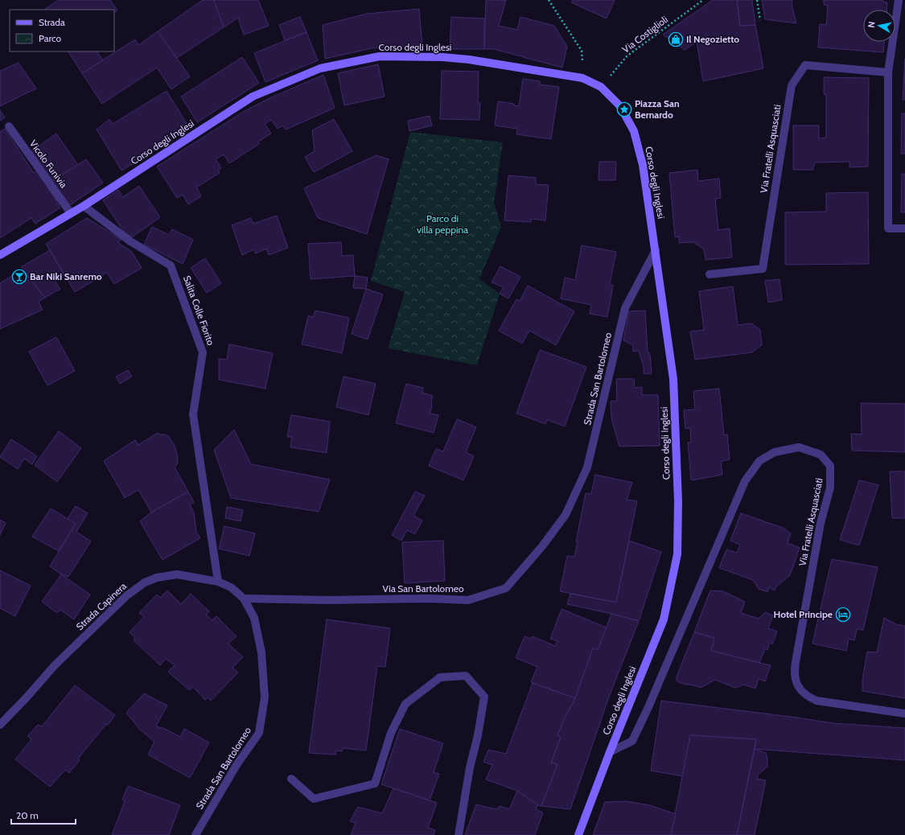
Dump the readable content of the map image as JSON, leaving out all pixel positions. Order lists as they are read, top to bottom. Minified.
{"streets":{"main road":["Corso degli Inglesi"],"street":["Via Fratelli Asquasciati","Vicolo Funivia","Salita Colle Fiorito","Strada San Bartolomeo","Via San Bartolomeo","Strada Capinera"],"path":["Via Costiglioli"]},"crossings":[["Via Costiglioli","Corso degli Inglesi"],["Corso degli Inglesi","Via Fratelli Asquasciati"],["Corso degli Inglesi","Vicolo Funivia"],["Corso degli Inglesi","Salita Colle Fiorito"],["Corso degli Inglesi","Strada San Bartolomeo"],["Salita Colle Fiorito","Strada Capinera"],["Strada San Bartolomeo","Via San Bartolomeo"],["Strada San Bartolomeo","Strada Capinera"],["Via San Bartolomeo","Strada Capinera"]],"parks":["Parco di villa peppina"],"places":{"shop":["Il Negozietto"],"place":["Piazza San Bernardo"],"bar":["Bar Niki Sanremo"],"hotel":["Hotel Principe"]},"legend":["Strada","Parco"],"scale_bar":"20 m","north":"left"}
